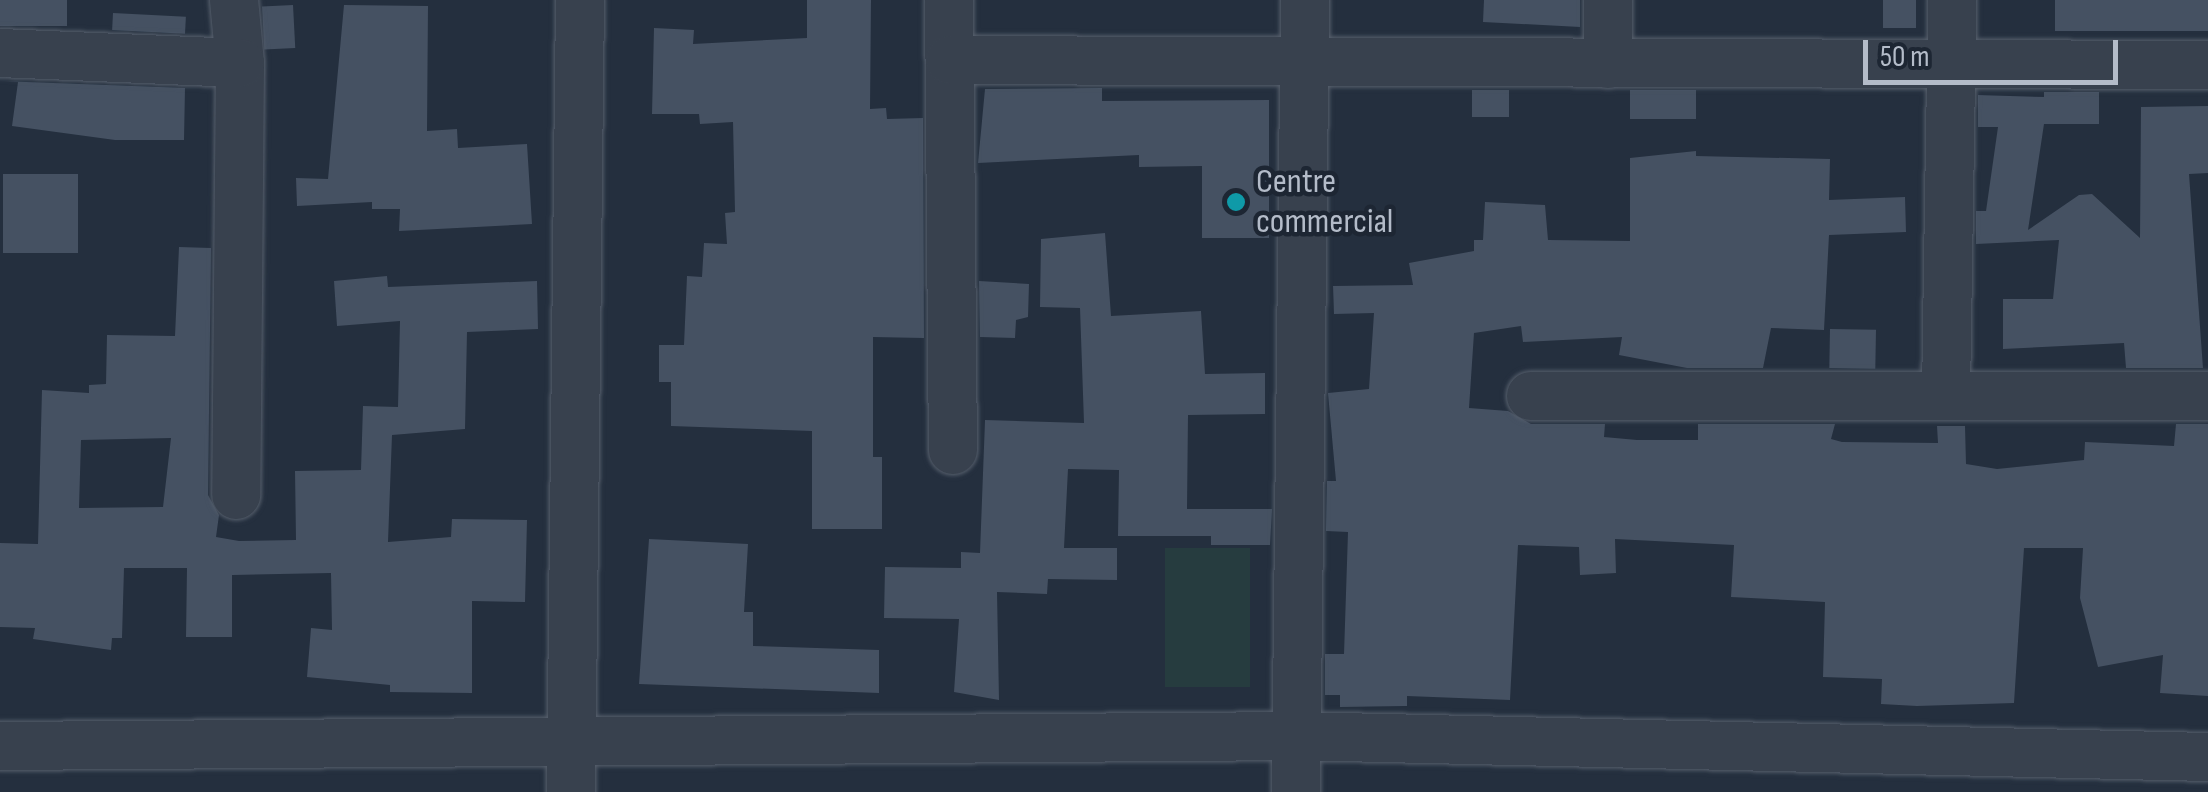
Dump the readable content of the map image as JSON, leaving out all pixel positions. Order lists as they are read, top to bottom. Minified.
{"places":["Centre commercial"],"scale_bar":"50 m"}
